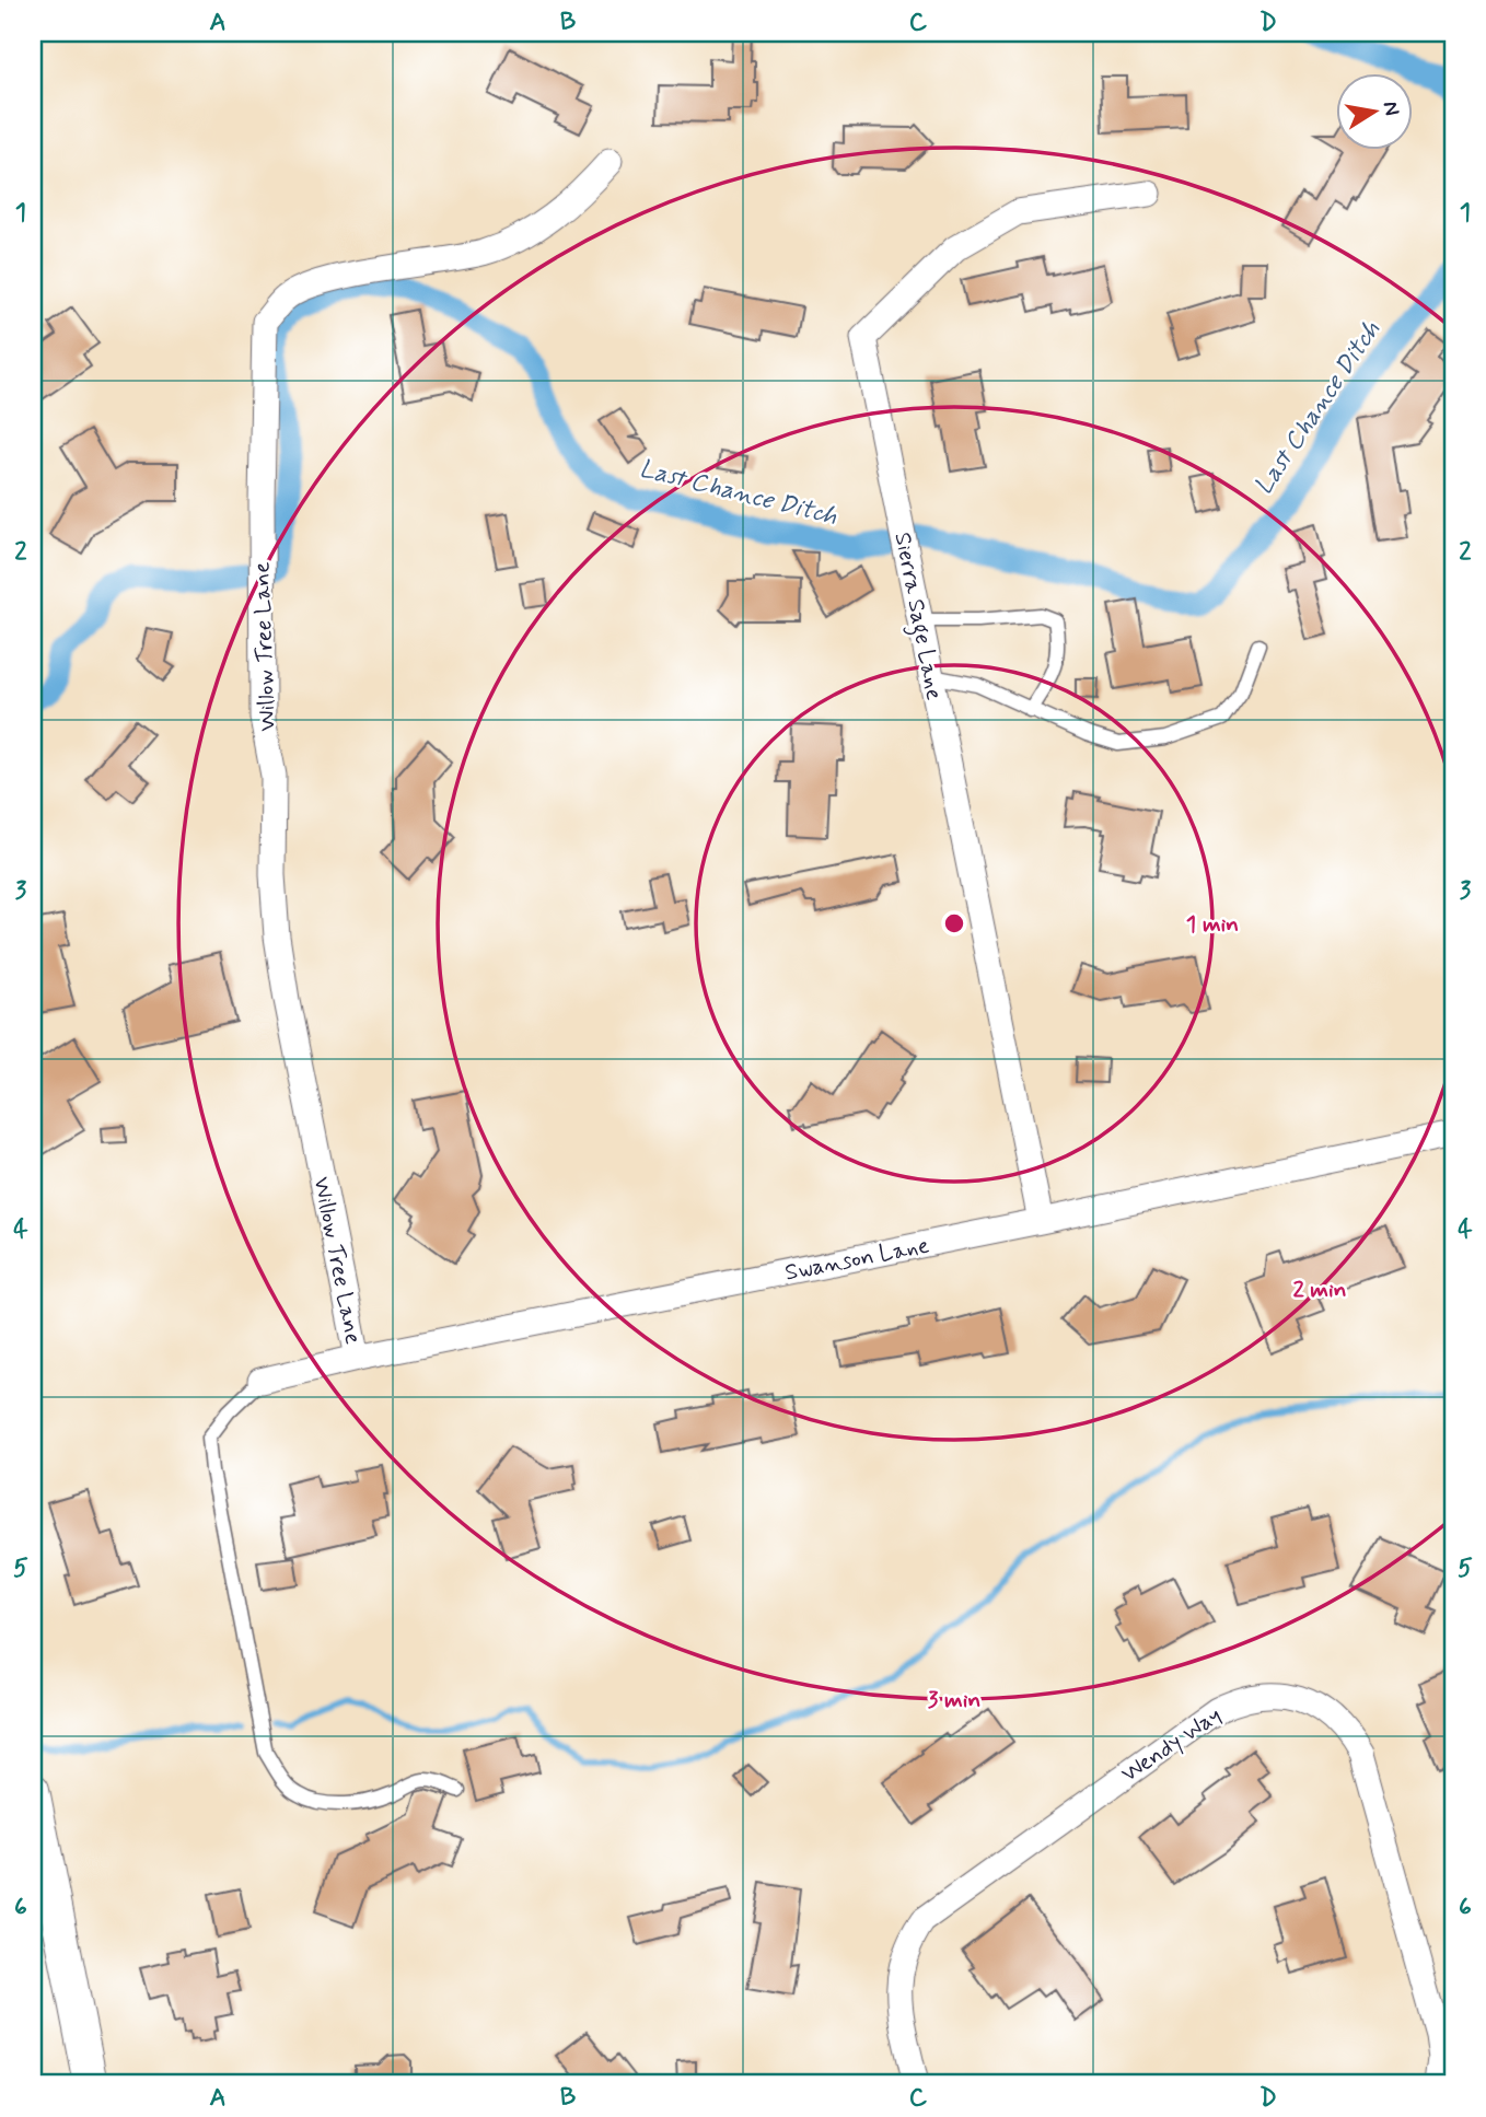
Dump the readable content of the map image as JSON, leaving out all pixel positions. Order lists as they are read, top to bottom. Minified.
{"streets":{"street":["Sierra Sage Lane","Willow Tree Lane","Swanson Lane","Wendy Way"]},"crossings":[["Sierra Sage Lane","Swanson Lane"],["Willow Tree Lane","Swanson Lane"]],"water":["Last Chance Ditch"],"north":"right","grid":{"columns":["A","B","C","D"],"rows":["1","2","3","4","5","6"]},"rings":["1 min","2 min","3 min"]}
